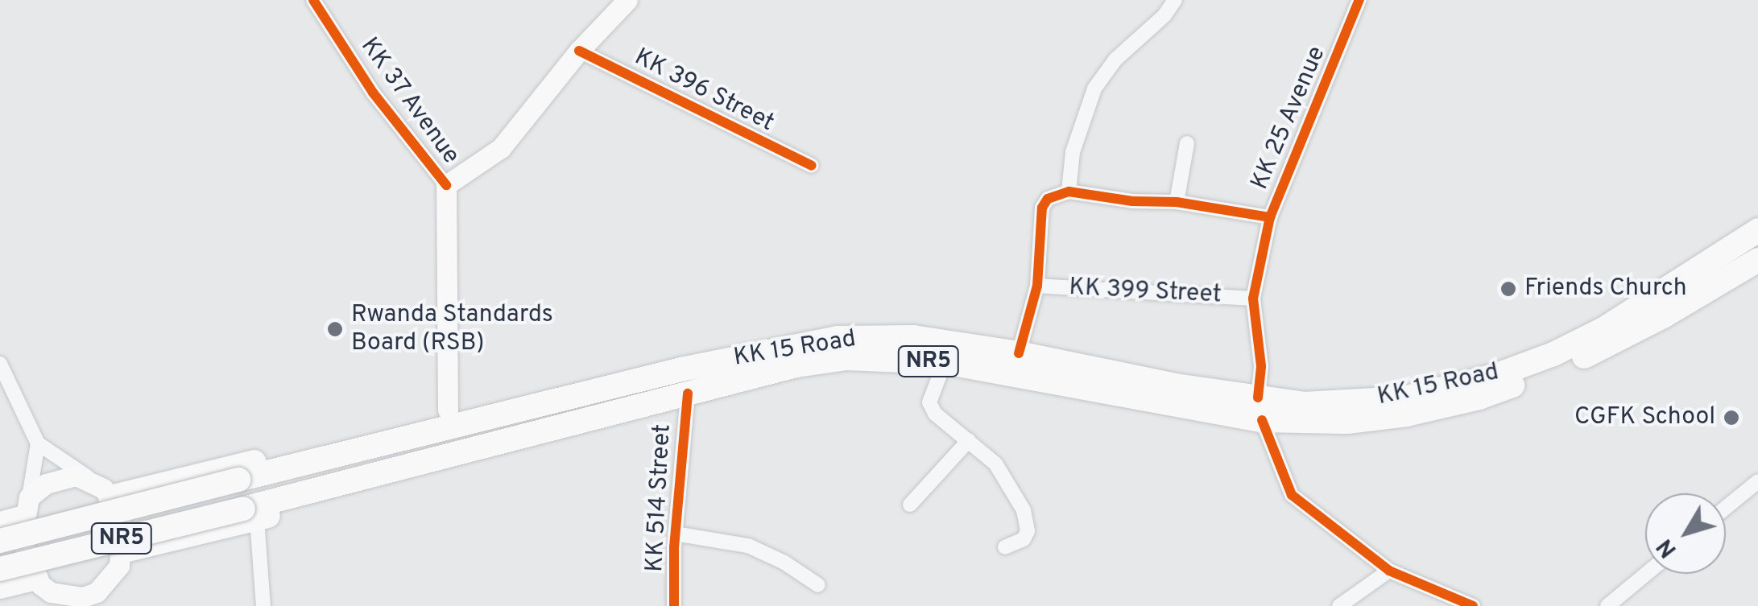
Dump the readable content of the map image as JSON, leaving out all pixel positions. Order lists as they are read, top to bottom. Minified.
{"streets":{"highway":["KK 15 Road","NR5"],"main road":["KK 37 Avenue"],"street":["KK 396 Street","KK 25 Avenue","KK 399 Street","KK 514 Street"]},"crossings":[["KK 25 Avenue","KK 399 Street"],["KK 25 Avenue","KK 15 Road"],["KK 15 Road","KK 514 Street"]],"places":["Friends Church","Rwanda Standards Board (RSB)","CGFK School"],"north":"bottom left"}
